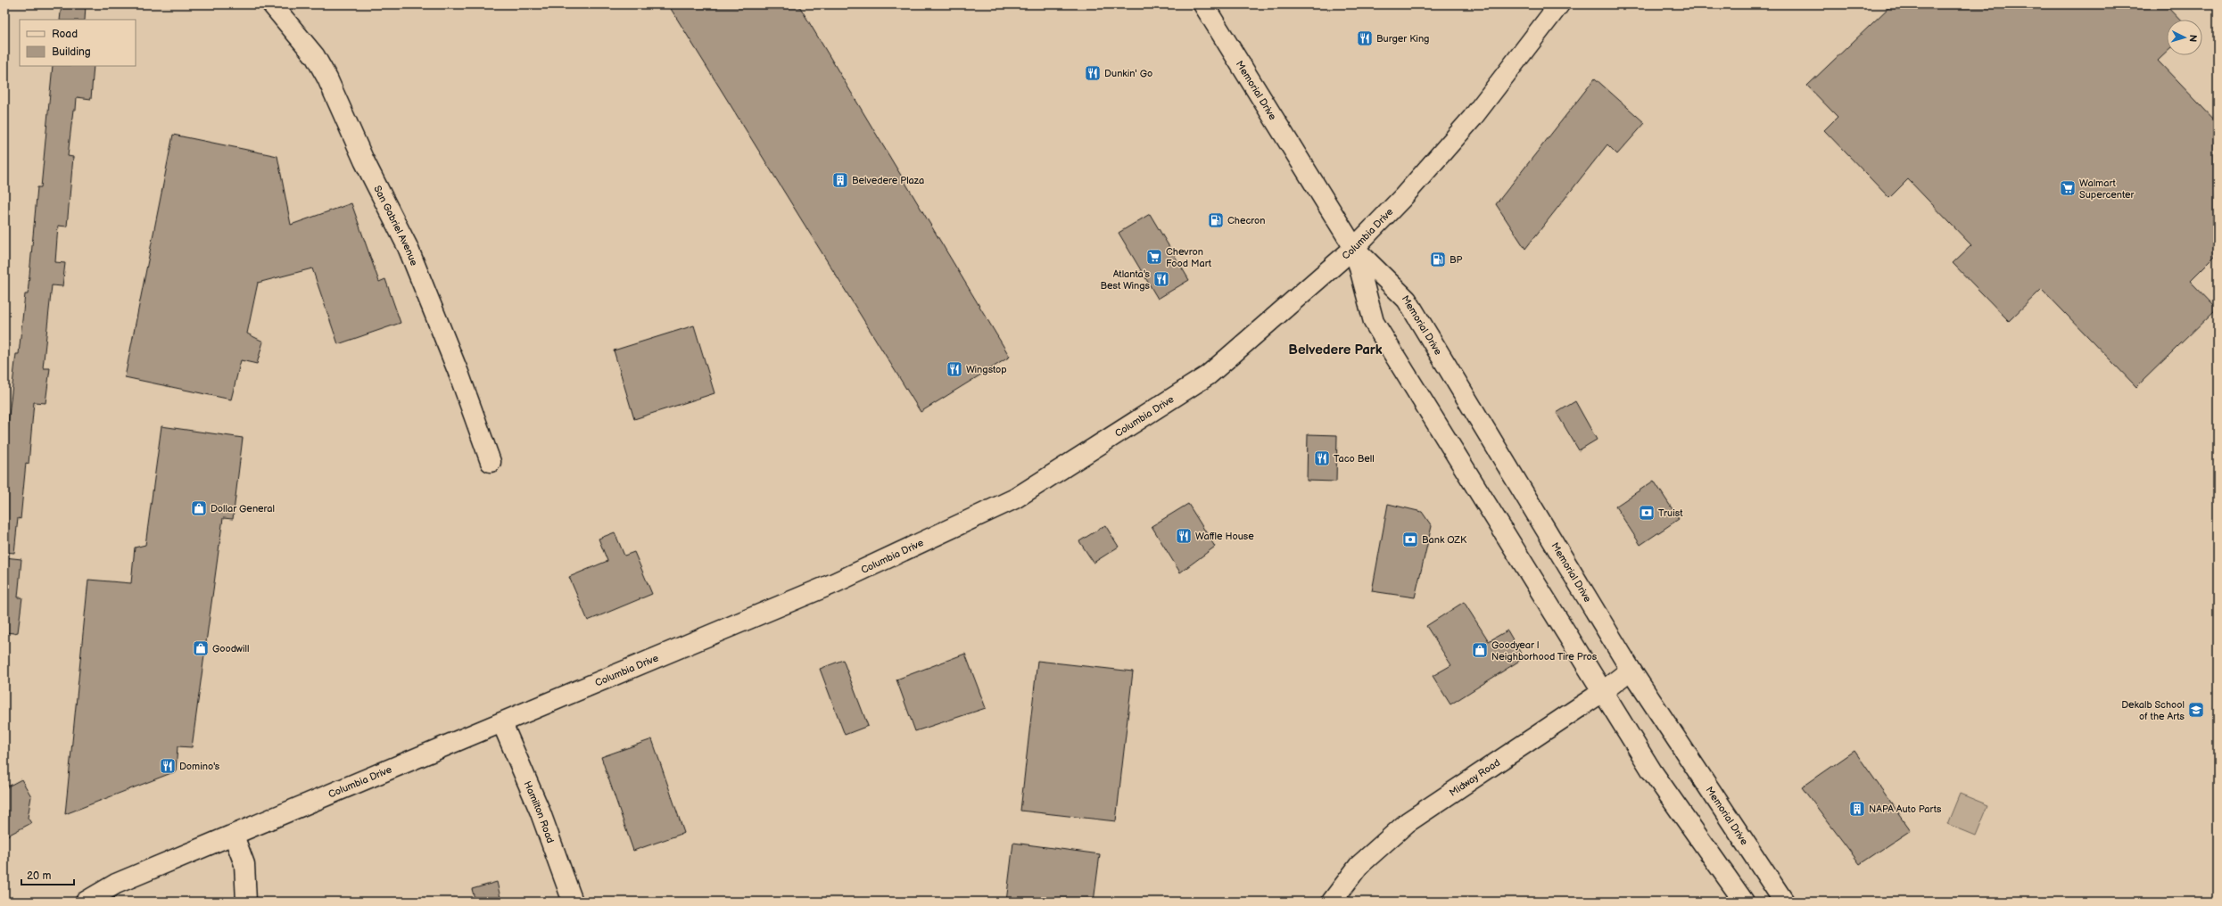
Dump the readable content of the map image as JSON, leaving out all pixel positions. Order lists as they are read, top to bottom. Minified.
{"streets":{"main road":["Memorial Drive","San Gabriel Avenue","Columbia Drive","Midway Road","Hamilton Road"]},"crossings":[["Memorial Drive","Columbia Drive"],["Memorial Drive","Midway Road"],["Columbia Drive","Hamilton Road"]],"districts":["Belvedere Park"],"places":{"restaurant":["Burger King","Dunkin' Go","Atlanta's Best Wings","Wingstop","Taco Bell","Waffle House","Domino's"],"building":["Belvedere Plaza","NAPA Auto Parts"],"supermarket":["Walmart Supercenter","Chevron Food Mart"],"fuel station":["Checron","BP"],"shop":["Dollar General","Goodwill","Goodyear | Neighborhood Tire Pros"],"bank":["Truist","Bank OZK"],"school or university":["Dekalb School of the Arts"]},"legend":["Road","Building"],"scale_bar":"20 m","north":"right"}
